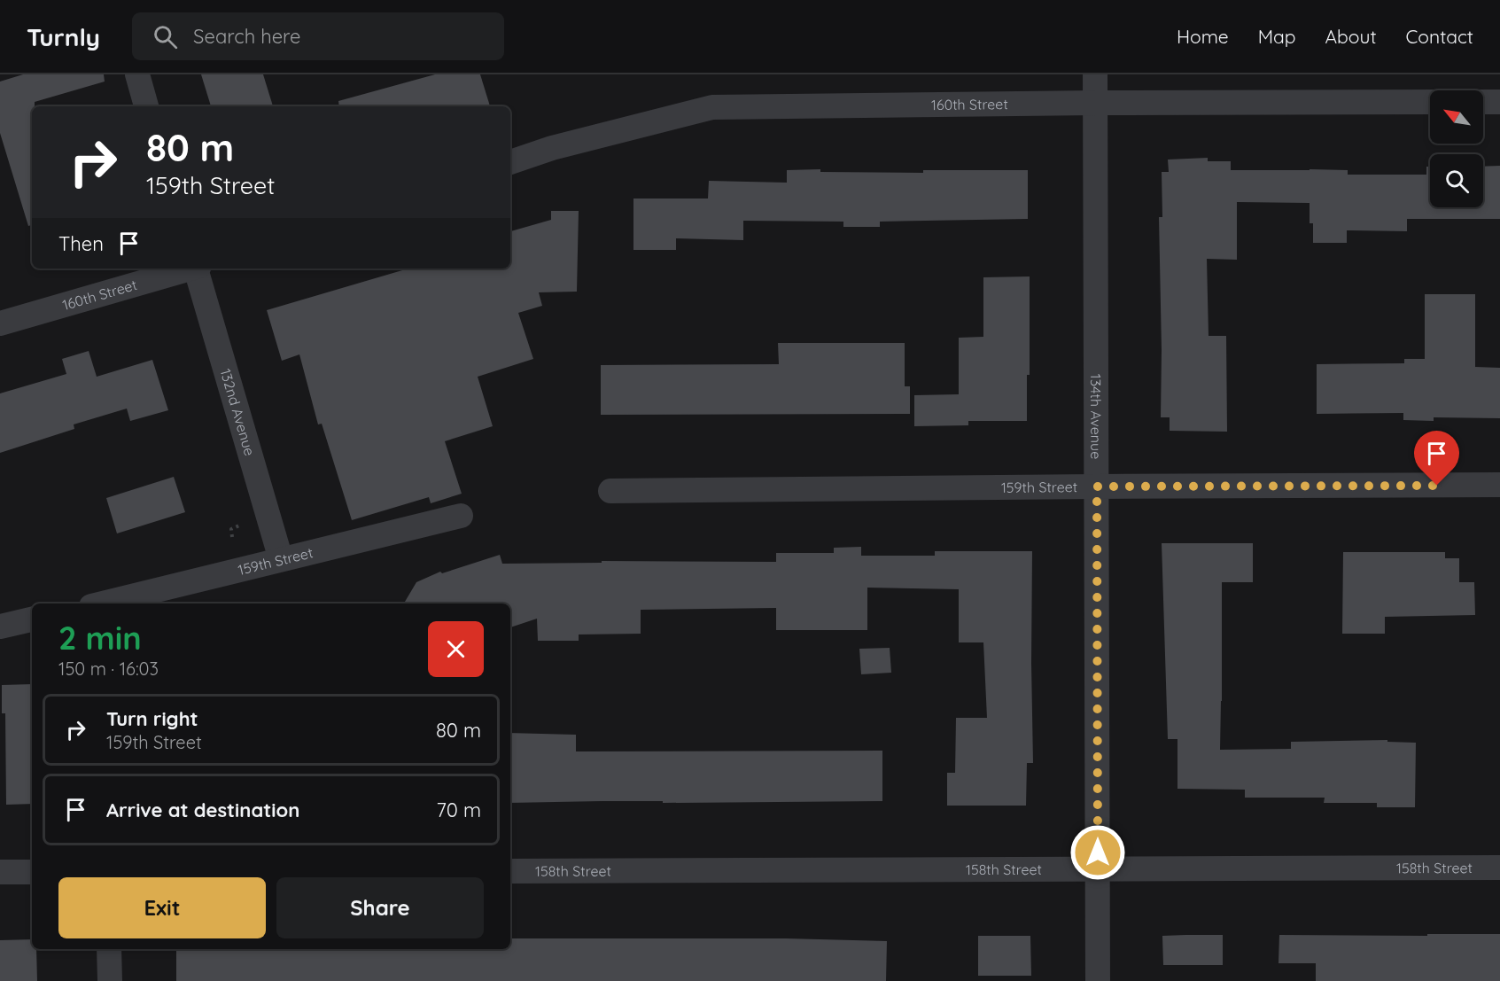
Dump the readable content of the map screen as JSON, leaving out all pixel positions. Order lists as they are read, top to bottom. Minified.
{"streets":{"street":["160th Street","132nd Avenue","134th Avenue","159th Street","158th Street"]},"crossings":[["160th Street","134th Avenue"],["132nd Avenue","159th Street"],["134th Avenue","159th Street"],["134th Avenue","158th Street"]],"north":"top left","page":{"header":"Turnly","search":"Search here","nav":["Home","Map","About","Contact"],"turn":["80 m","159th Street"],"then":"Then","heading":["2 min","150 m · 16:03"],"list":[{"name":"Turn right","note":"159th Street","value":"80 m"},{"name":"Arrive at destination","value":"70 m"}],"buttons":["Exit","Share"]}}
